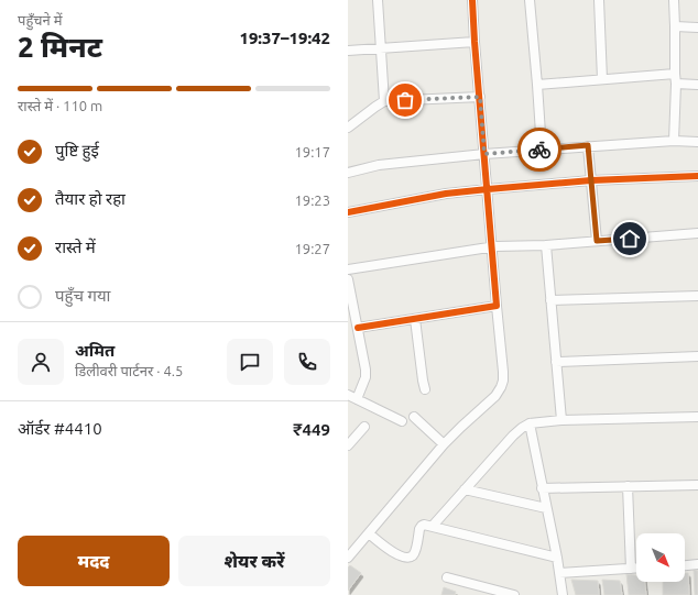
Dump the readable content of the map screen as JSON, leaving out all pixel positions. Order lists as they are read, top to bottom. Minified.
{"north":"bottom right","page":{"heading":["2 मिनट","पहुँचने में","19:37–19:42"],"panel":["अमित","डिलीवरी पार्टनर · 4.5","ऑर्डर #4410","₹449"],"bar":"रास्ते में · 110 m","list":[["पुष्टि हुई","19:17"],["तैयार हो रहा","19:23"],["रास्ते में","19:27"],"पहुँच गया"],"buttons":["मदद","शेयर करें"]}}
